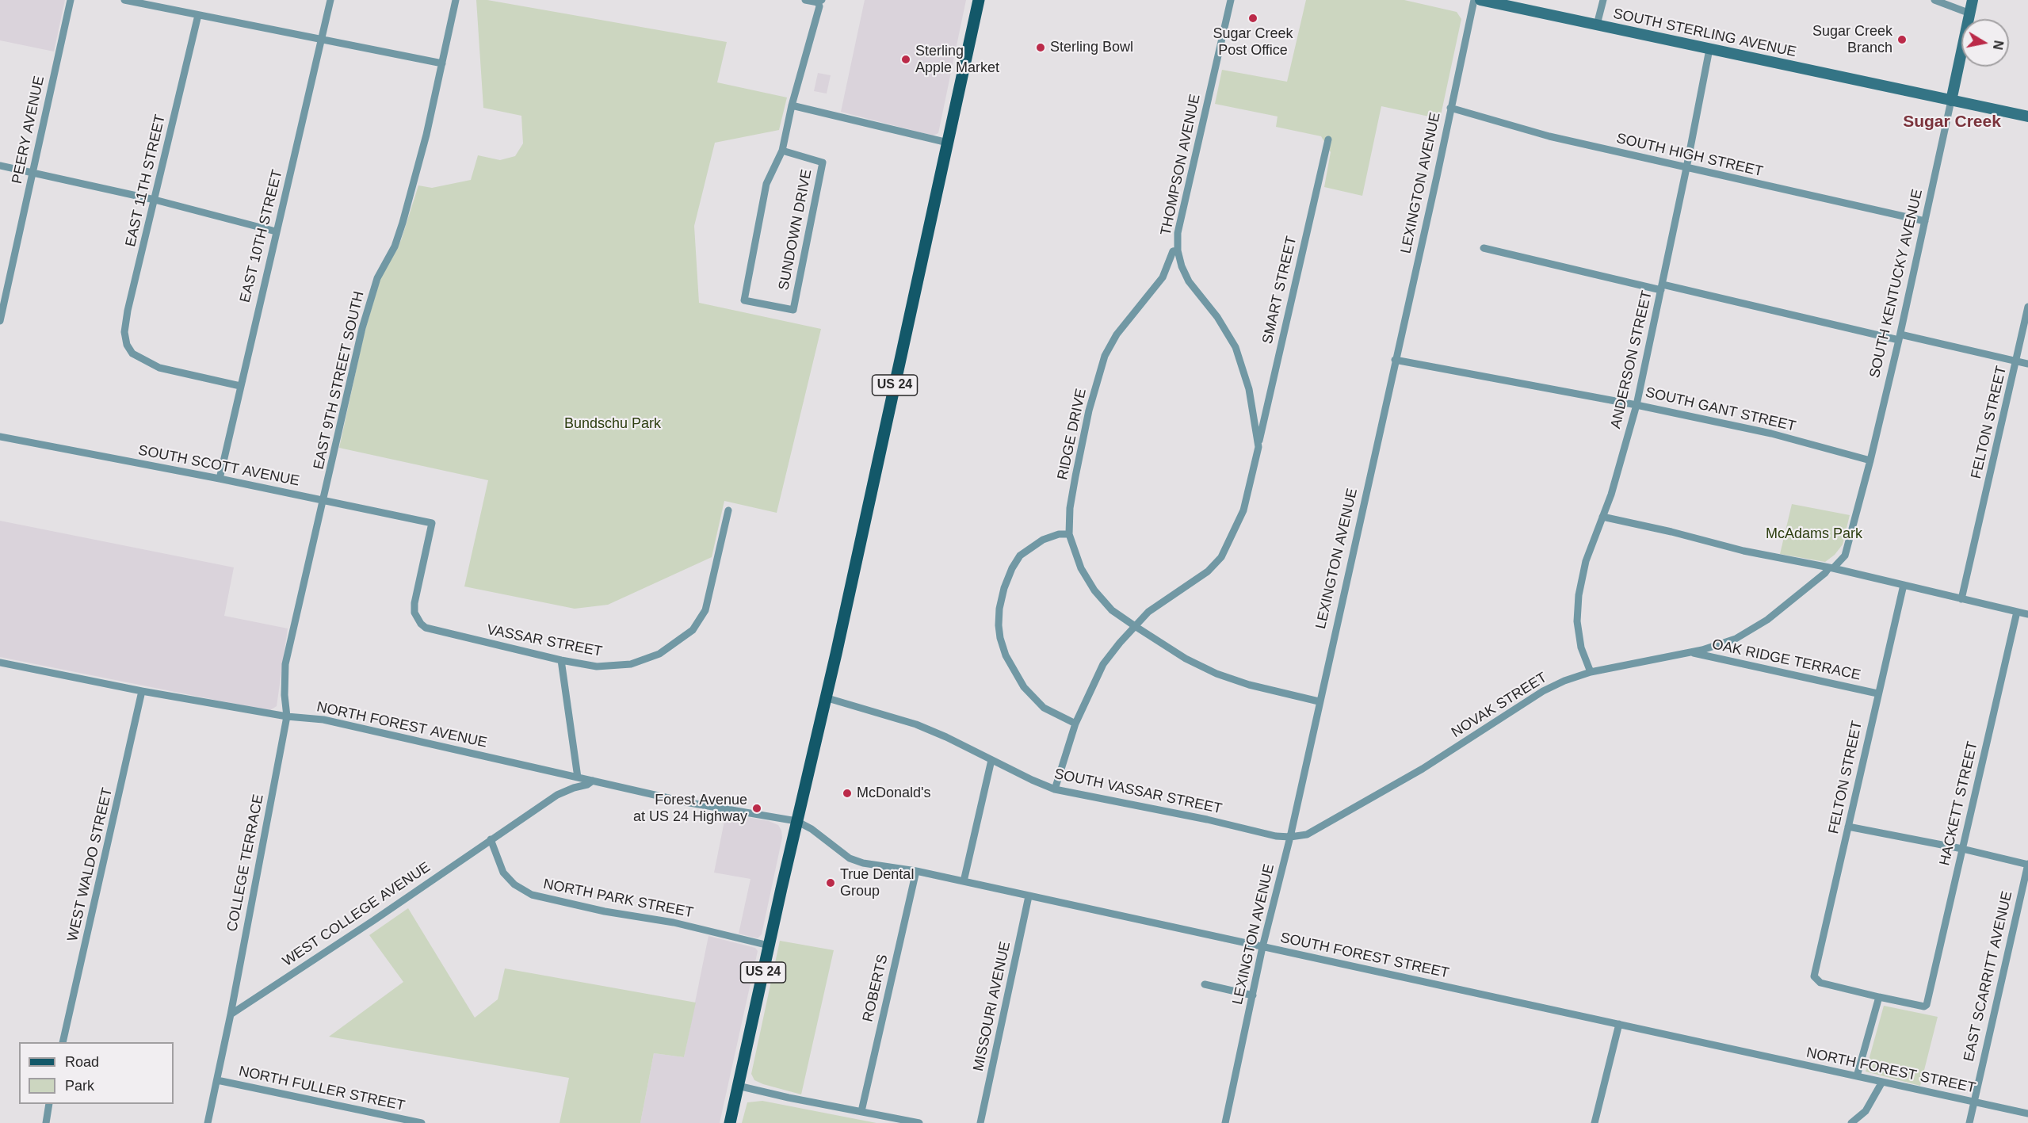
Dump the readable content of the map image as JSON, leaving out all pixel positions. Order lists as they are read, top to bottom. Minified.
{"streets":{"main road":["SOUTH STERLING AVENUE","SOUTH KENTUCKY AVENUE","US 24"],"street":["PEERY AVENUE","SOUTH HIGH STREET","THOMPSON AVENUE","EAST 11TH STREET","LEXINGTON AVENUE","SUNDOWN DRIVE","EAST 10TH STREET","SMART STREET","ANDERSON STREET","EAST 9TH STREET SOUTH","SOUTH GANT STREET","FELTON STREET","RIDGE DRIVE","SOUTH SCOTT AVENUE","VASSAR STREET","OAK RIDGE TERRACE","NOVAK STREET","NORTH FOREST AVENUE","SOUTH VASSAR STREET","HACKETT STREET","COLLEGE TERRACE","WEST WALDO STREET","NORTH PARK STREET","WEST COLLEGE AVENUE","SOUTH FOREST STREET","EAST SCARRITT AVENUE","ROBERTS","MISSOURI AVENUE","NORTH FOREST STREET","NORTH FULLER STREET"]},"crossings":[["SOUTH STERLING AVENUE","SOUTH KENTUCKY AVENUE"],["SOUTH STERLING AVENUE","ANDERSON STREET"],["SOUTH HIGH STREET","LEXINGTON AVENUE"],["SOUTH HIGH STREET","SOUTH KENTUCKY AVENUE"],["SOUTH HIGH STREET","ANDERSON STREET"],["THOMPSON AVENUE","SMART STREET"],["THOMPSON AVENUE","RIDGE DRIVE"],["THOMPSON AVENUE","SOUTH VASSAR STREET"],["EAST 11TH STREET","EAST 10TH STREET"],["LEXINGTON AVENUE","SOUTH GANT STREET"],["LEXINGTON AVENUE","RIDGE DRIVE"],["LEXINGTON AVENUE","NOVAK STREET"],["LEXINGTON AVENUE","SOUTH VASSAR STREET"],["LEXINGTON AVENUE","SOUTH FOREST STREET"],["EAST 10TH STREET","SOUTH SCOTT AVENUE"],["SOUTH KENTUCKY AVENUE","SOUTH GANT STREET"],["SOUTH KENTUCKY AVENUE","NOVAK STREET"],["ANDERSON STREET","SOUTH GANT STREET"],["ANDERSON STREET","NOVAK STREET"],["EAST 9TH STREET SOUTH","SOUTH SCOTT AVENUE"],["EAST 9TH STREET SOUTH","NORTH FOREST AVENUE"],["EAST 9TH STREET SOUTH","COLLEGE TERRACE"],["US 24","NORTH FOREST AVENUE"],["US 24","SOUTH VASSAR STREET"],["US 24","NORTH PARK STREET"],["US 24","SOUTH FOREST STREET"],["FELTON STREET","OAK RIDGE TERRACE"],["FELTON STREET","HACKETT STREET"],["SOUTH SCOTT AVENUE","VASSAR STREET"],["OAK RIDGE TERRACE","NOVAK STREET"],["NOVAK STREET","SOUTH VASSAR STREET"],["NORTH FOREST AVENUE","COLLEGE TERRACE"],["NORTH FOREST AVENUE","WEST WALDO STREET"],["NORTH FOREST AVENUE","WEST COLLEGE AVENUE"],["NORTH FOREST AVENUE","SOUTH FOREST STREET"],["COLLEGE TERRACE","WEST COLLEGE AVENUE"],["NORTH PARK STREET","WEST COLLEGE AVENUE"],["SOUTH FOREST STREET","ROBERTS"],["SOUTH FOREST STREET","MISSOURI AVENUE"],["SOUTH FOREST STREET","NORTH FOREST STREET"],["EAST SCARRITT AVENUE","NORTH FOREST STREET"]],"districts":["Sugar Creek"],"parks":["Bundschu Park","McAdams Park"],"places":["Sugar Creek Post Office","Sugar Creek Branch","Sterling Bowl","Sterling Apple Market","McDonald's","Forest Avenue at US 24 Highway","True Dental Group"],"legend":["Road","Park"],"north":"right"}
